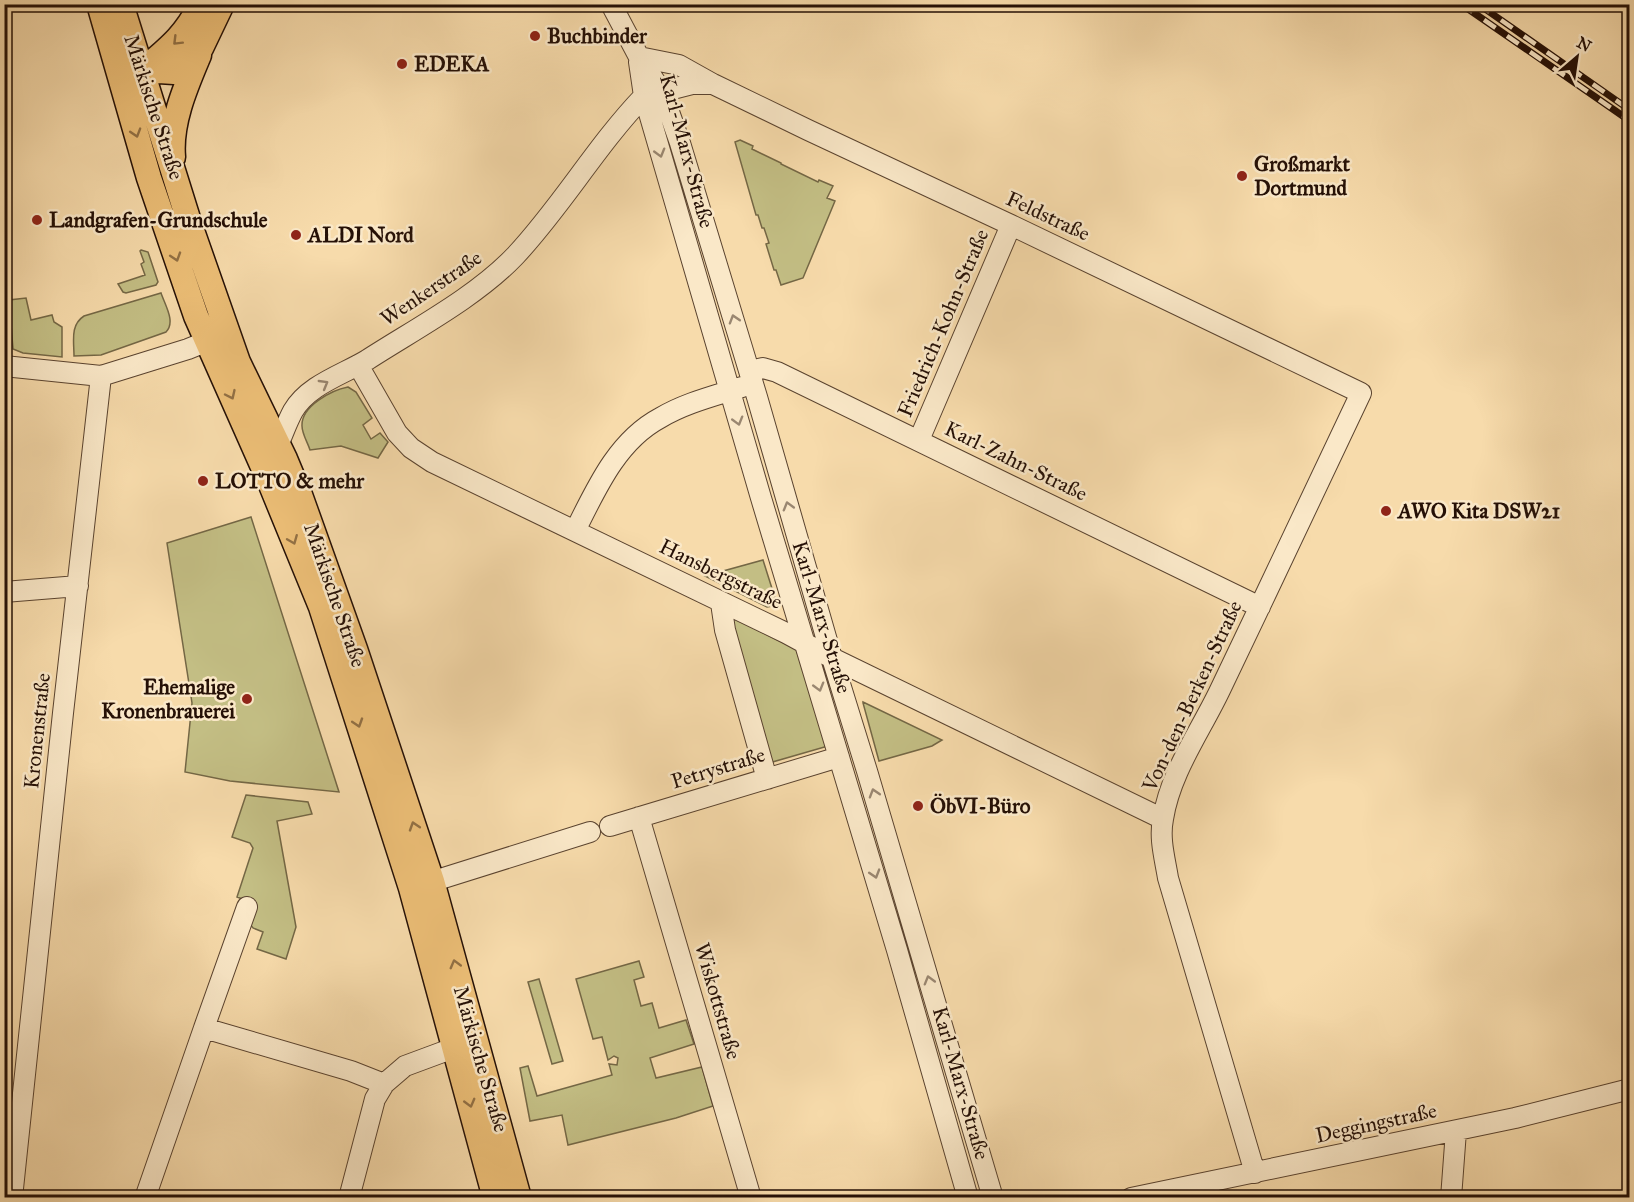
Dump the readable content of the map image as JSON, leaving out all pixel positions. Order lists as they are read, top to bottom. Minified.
{"streets":{"main road":["Märkische Straße"],"street":["Karl-Marx-Straße","Feldstraße","Wenkerstraße","Friedrich-Kohn-Straße","Karl-Zahn-Straße","Hansbergstraße","Von-den-Berken-Straße","Kronenstraße","Petrystraße","Wiskottstraße","Deggingstraße"]},"crossings":[["Märkische Straße","Wenkerstraße"],["Karl-Marx-Straße","Feldstraße"],["Karl-Marx-Straße","Wenkerstraße"],["Karl-Marx-Straße","Karl-Zahn-Straße"],["Karl-Marx-Straße","Hansbergstraße"],["Karl-Marx-Straße","Petrystraße"],["Feldstraße","Wenkerstraße"],["Feldstraße","Friedrich-Kohn-Straße"],["Feldstraße","Von-den-Berken-Straße"],["Wenkerstraße","Hansbergstraße"],["Friedrich-Kohn-Straße","Karl-Zahn-Straße"],["Karl-Zahn-Straße","Hansbergstraße"],["Karl-Zahn-Straße","Von-den-Berken-Straße"],["Hansbergstraße","Von-den-Berken-Straße"],["Von-den-Berken-Straße","Deggingstraße"],["Petrystraße","Wiskottstraße"]],"places":["Buchbinder","EDEKA","Großmarkt Dortmund","Landgrafen-Grundschule","ALDI Nord","LOTTO & mehr","AWO Kita DSW21","Ehemalige Kronenbrauerei","ÖbVI-Büro"],"north":"top right"}
